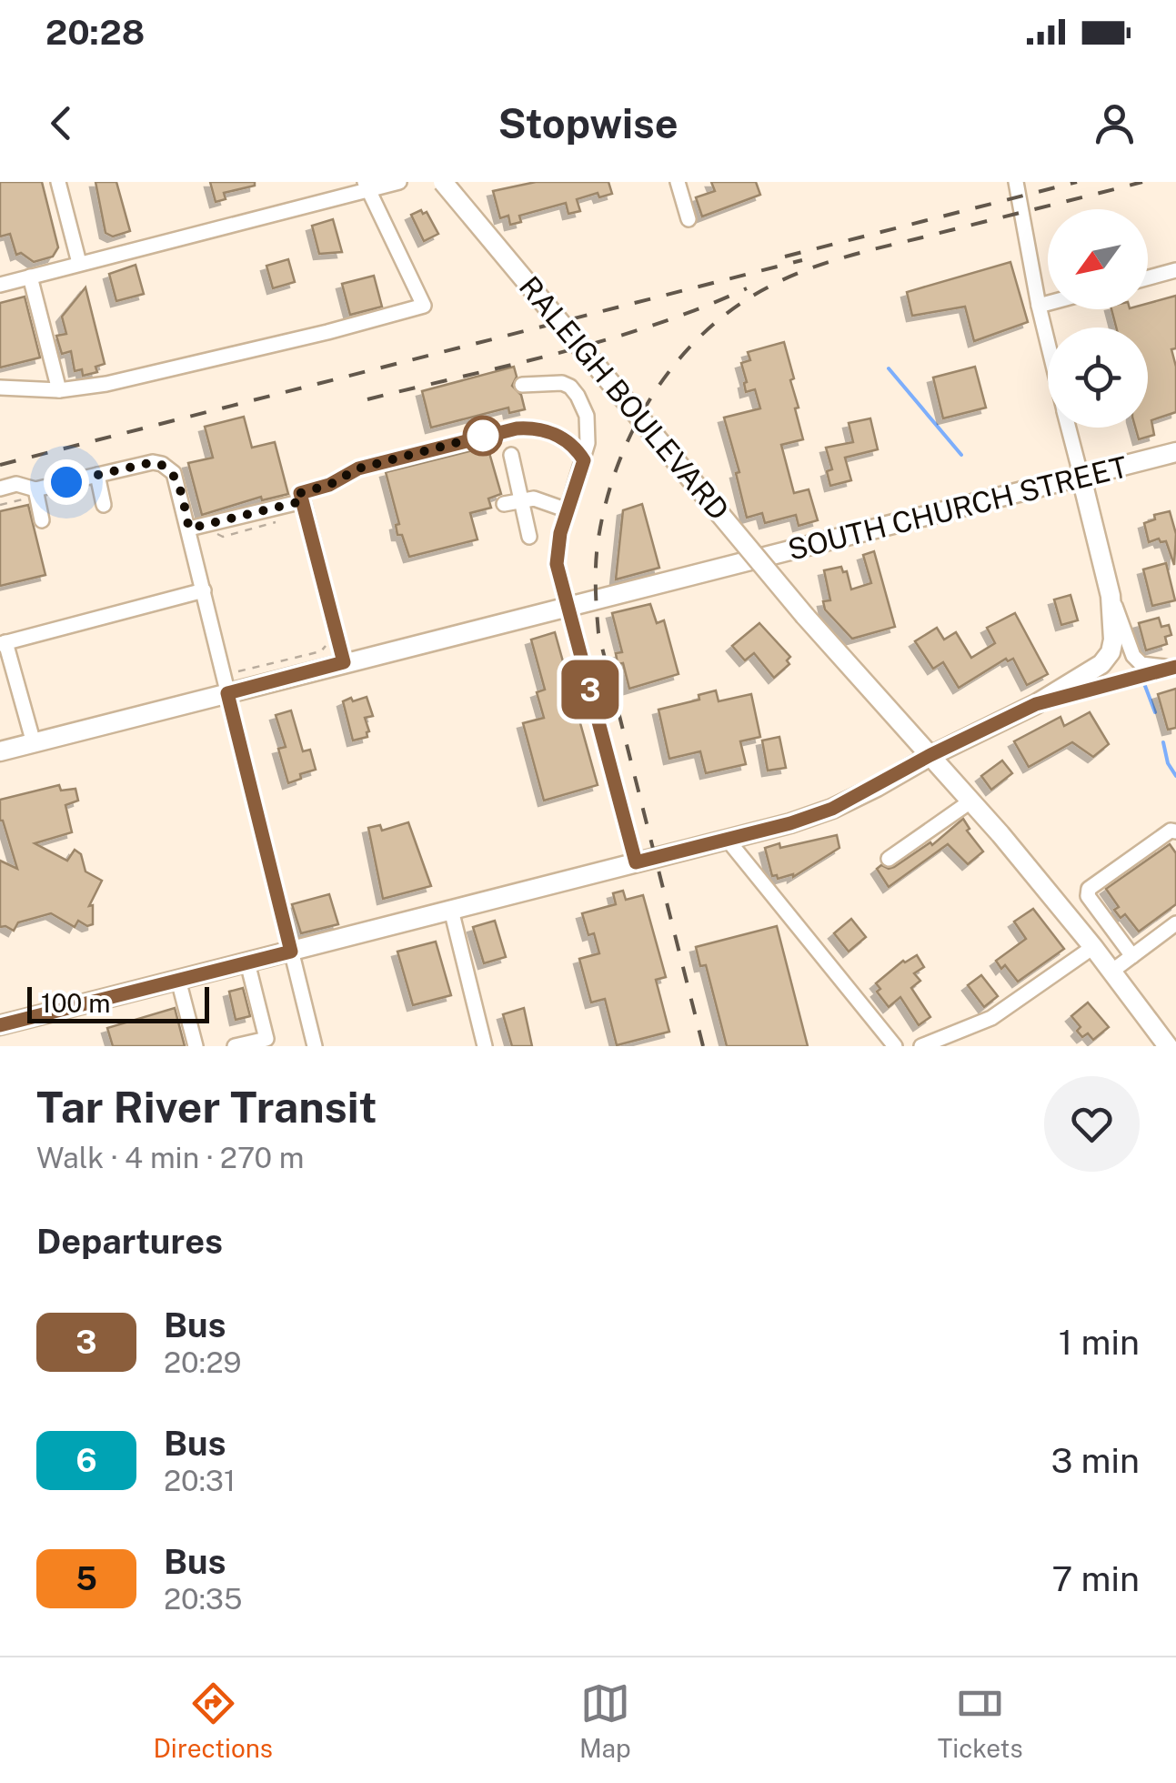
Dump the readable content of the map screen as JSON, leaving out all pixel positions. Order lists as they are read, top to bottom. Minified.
{"streets":{"main road":["RALEIGH BOULEVARD","SOUTH CHURCH STREET"]},"lines":["bus line 3"],"scale_bar":"100 m","north":"bottom left","page":{"status":"20:28","header":"Stopwise","on_map":"3","scale":"100 m","heading":[["Tar River Transit","Walk · 4 min · 270 m"],"Departures"],"list":[{"mark":"3","name":"Bus","note":"20:29","value":"1 min"},{"mark":"6","name":"Bus","note":"20:31","value":"3 min"},{"mark":"5","name":"Bus","note":"20:35","value":"7 min"}],"tabs":["Directions","Map","Tickets"]}}
